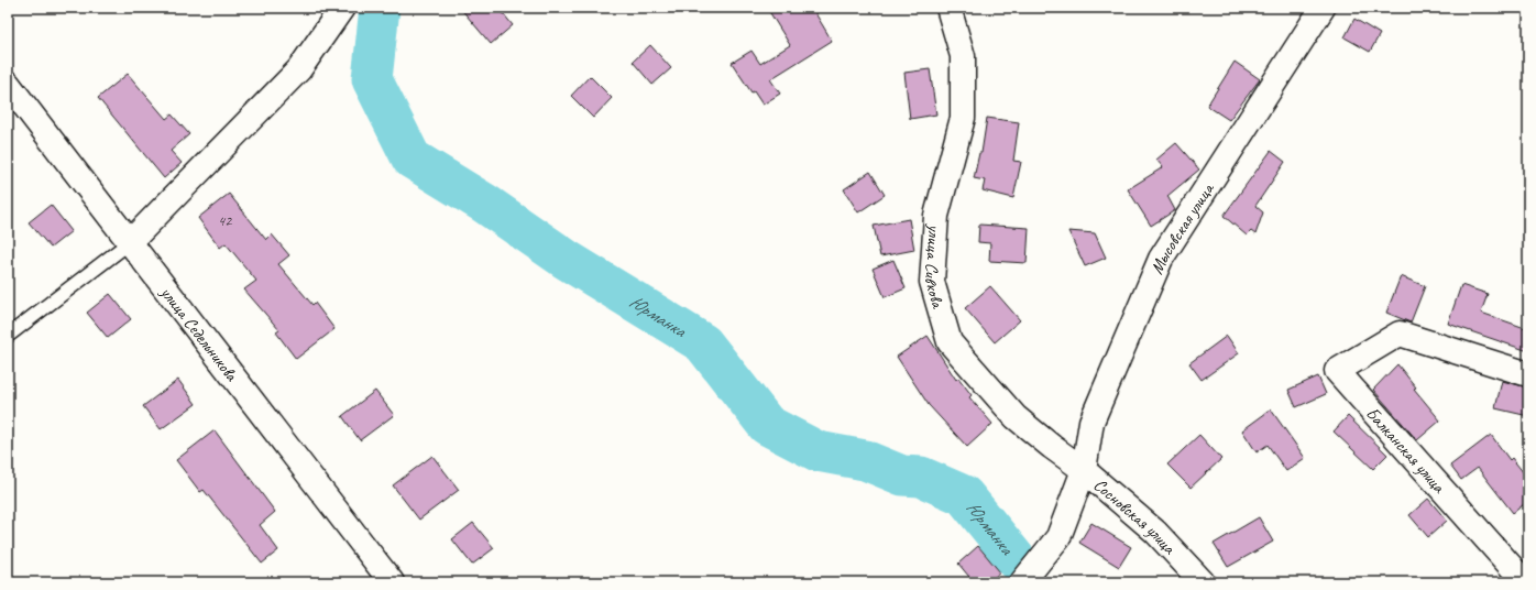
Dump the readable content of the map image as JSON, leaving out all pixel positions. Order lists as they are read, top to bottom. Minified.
{"streets":{"street":["Мысовская улица","улица Сивкова","улица Седельникова","Балканская улица","Сосновская улица"]},"crossings":[["Мысовская улица","улица Сивкова"],["Мысовская улица","Сосновская улица"],["улица Сивкова","Сосновская улица"]],"water":["Юрманка"],"house_numbers":["42"]}
